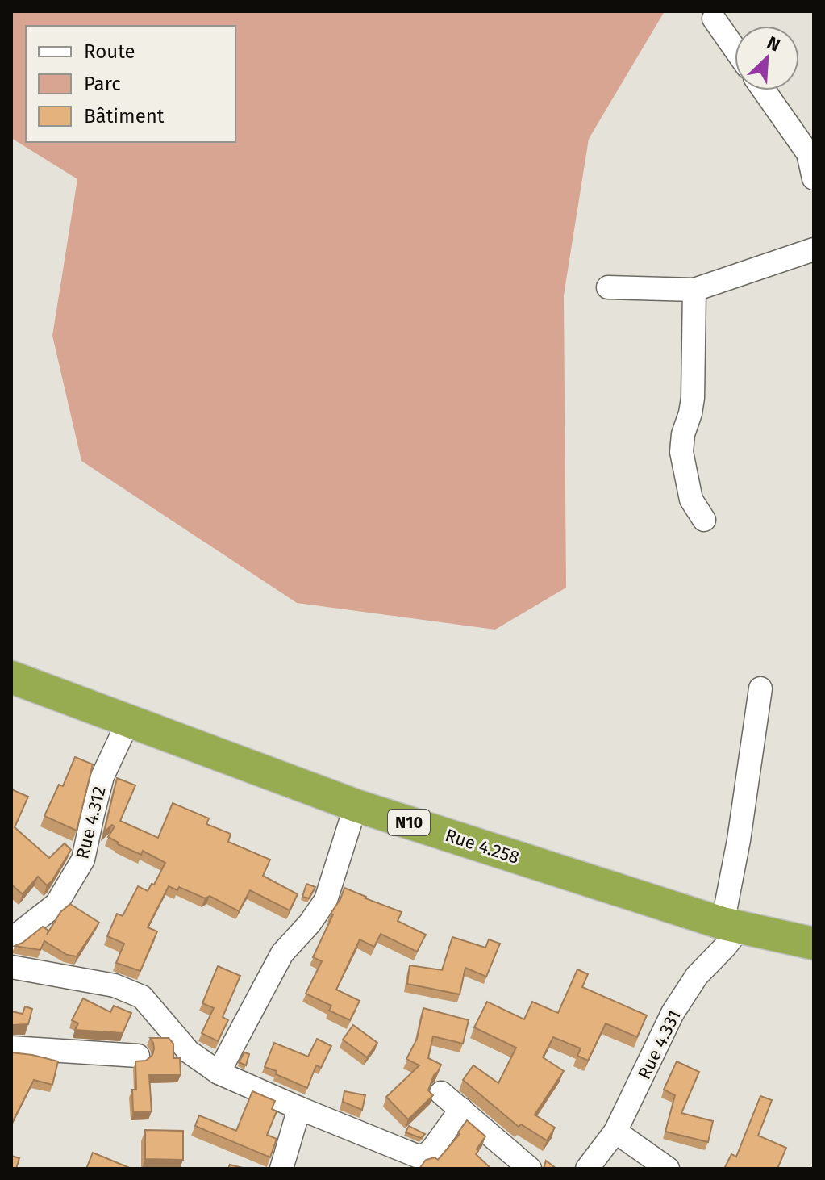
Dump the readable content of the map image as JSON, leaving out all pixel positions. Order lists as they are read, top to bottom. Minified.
{"streets":{"highway":["N10","Rue 4.258"],"street":["Rue 4.312","Rue 4.331"]},"crossings":[["Rue 4.312","Rue 4.258"],["Rue 4.258","Rue 4.331"]],"legend":["Route","Parc","Bâtiment"],"north":"top right"}
